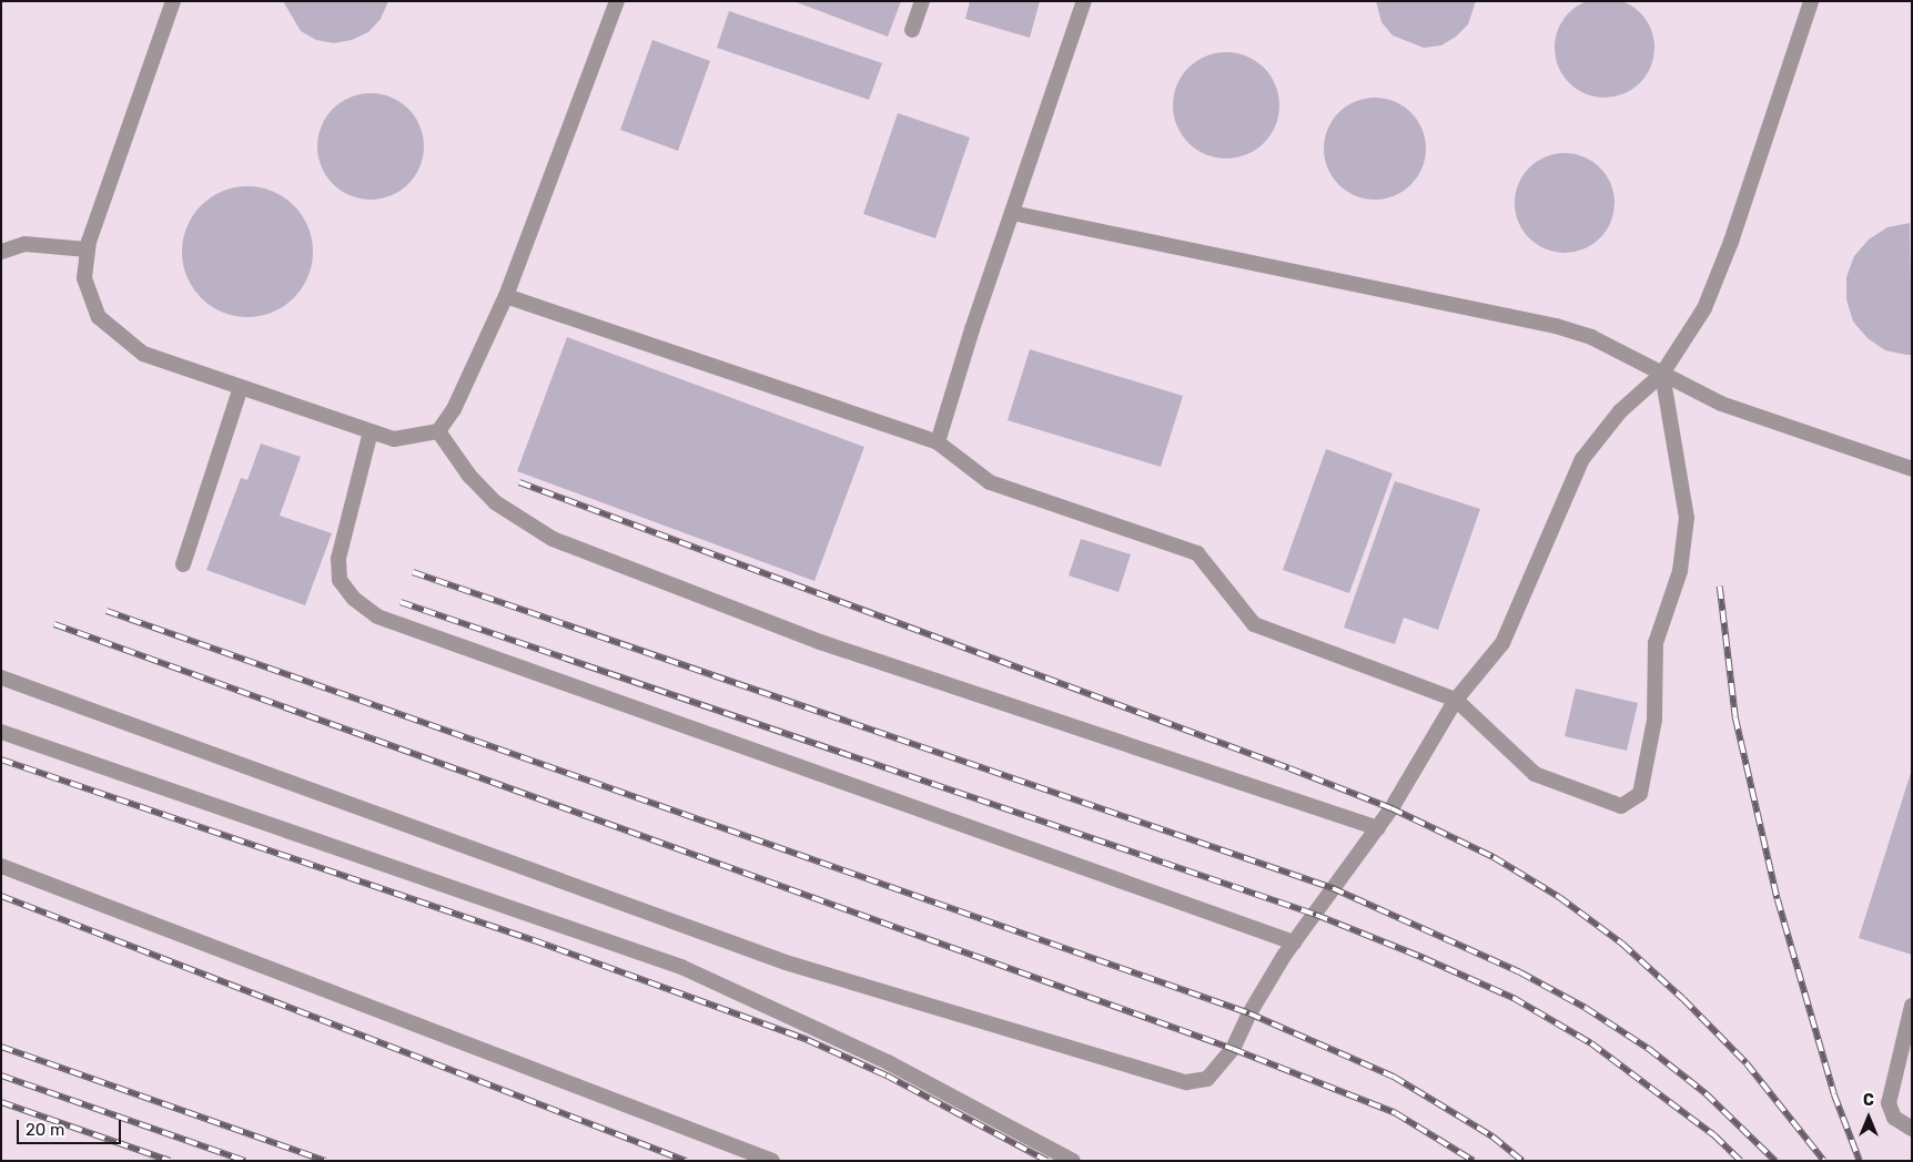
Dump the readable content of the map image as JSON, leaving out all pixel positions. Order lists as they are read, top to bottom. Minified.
{"scale_bar":"20 m","north":"top"}
